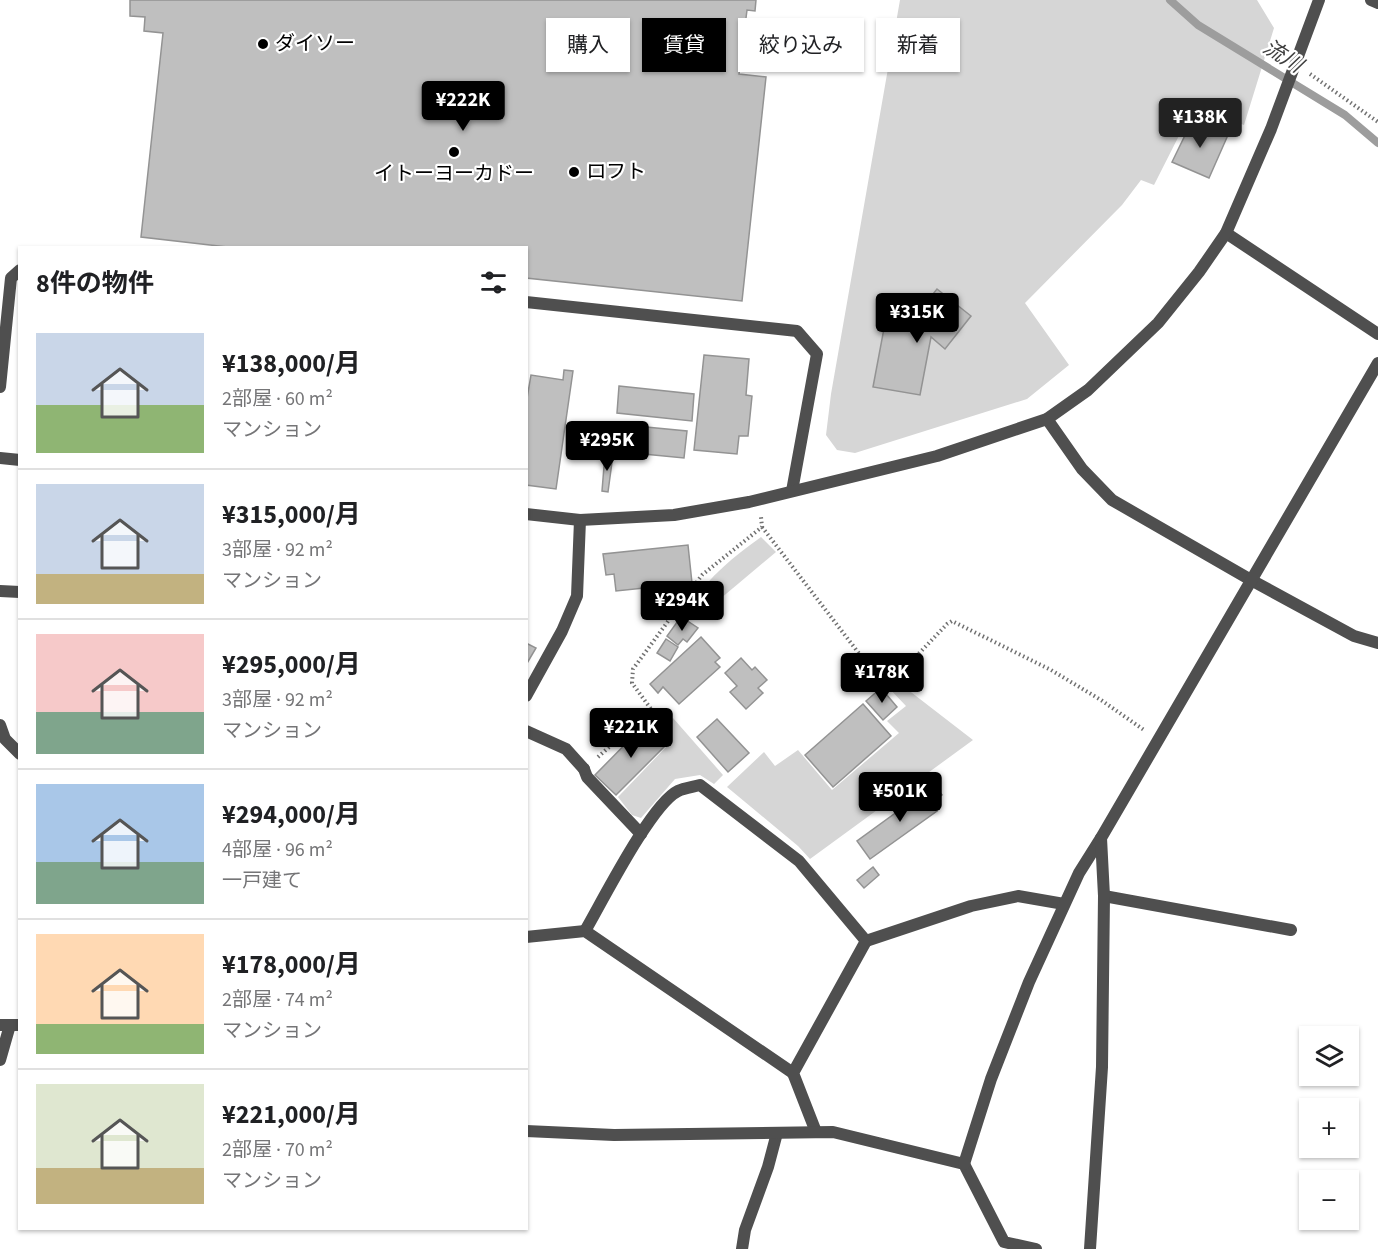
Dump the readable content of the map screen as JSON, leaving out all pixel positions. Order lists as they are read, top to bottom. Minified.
{"water":["流川"],"places":["ダイソー","イトーヨーカドー","ロフト"],"page":{"chip":["購入","賃貸","絞り込み","新着"],"price":["¥222K","¥138K","¥315K","¥295K","¥294K","¥178K","¥221K","¥501K"],"heading":"8件の物件","list":[{"name":"¥138,000/月","note":"2部屋 · 60 m² · マンション"},{"name":"¥315,000/月","note":"3部屋 · 92 m² · マンション"},{"name":"¥295,000/月","note":"3部屋 · 92 m² · マンション"},{"name":"¥294,000/月","note":"4部屋 · 96 m² · 一戸建て"},{"name":"¥178,000/月","note":"2部屋 · 74 m² · マンション"},{"name":"¥221,000/月","note":"2部屋 · 70 m² · マンション"}],"map_buttons":["+","−"]}}
